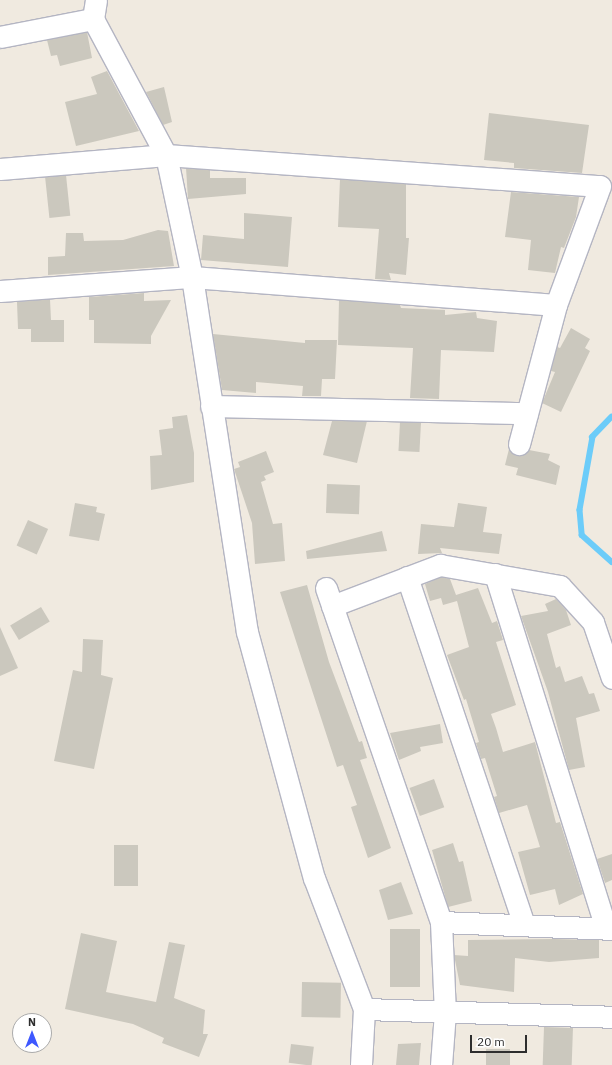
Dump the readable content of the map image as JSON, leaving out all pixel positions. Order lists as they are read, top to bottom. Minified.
{"scale_bar":"20 m","north":"top"}
